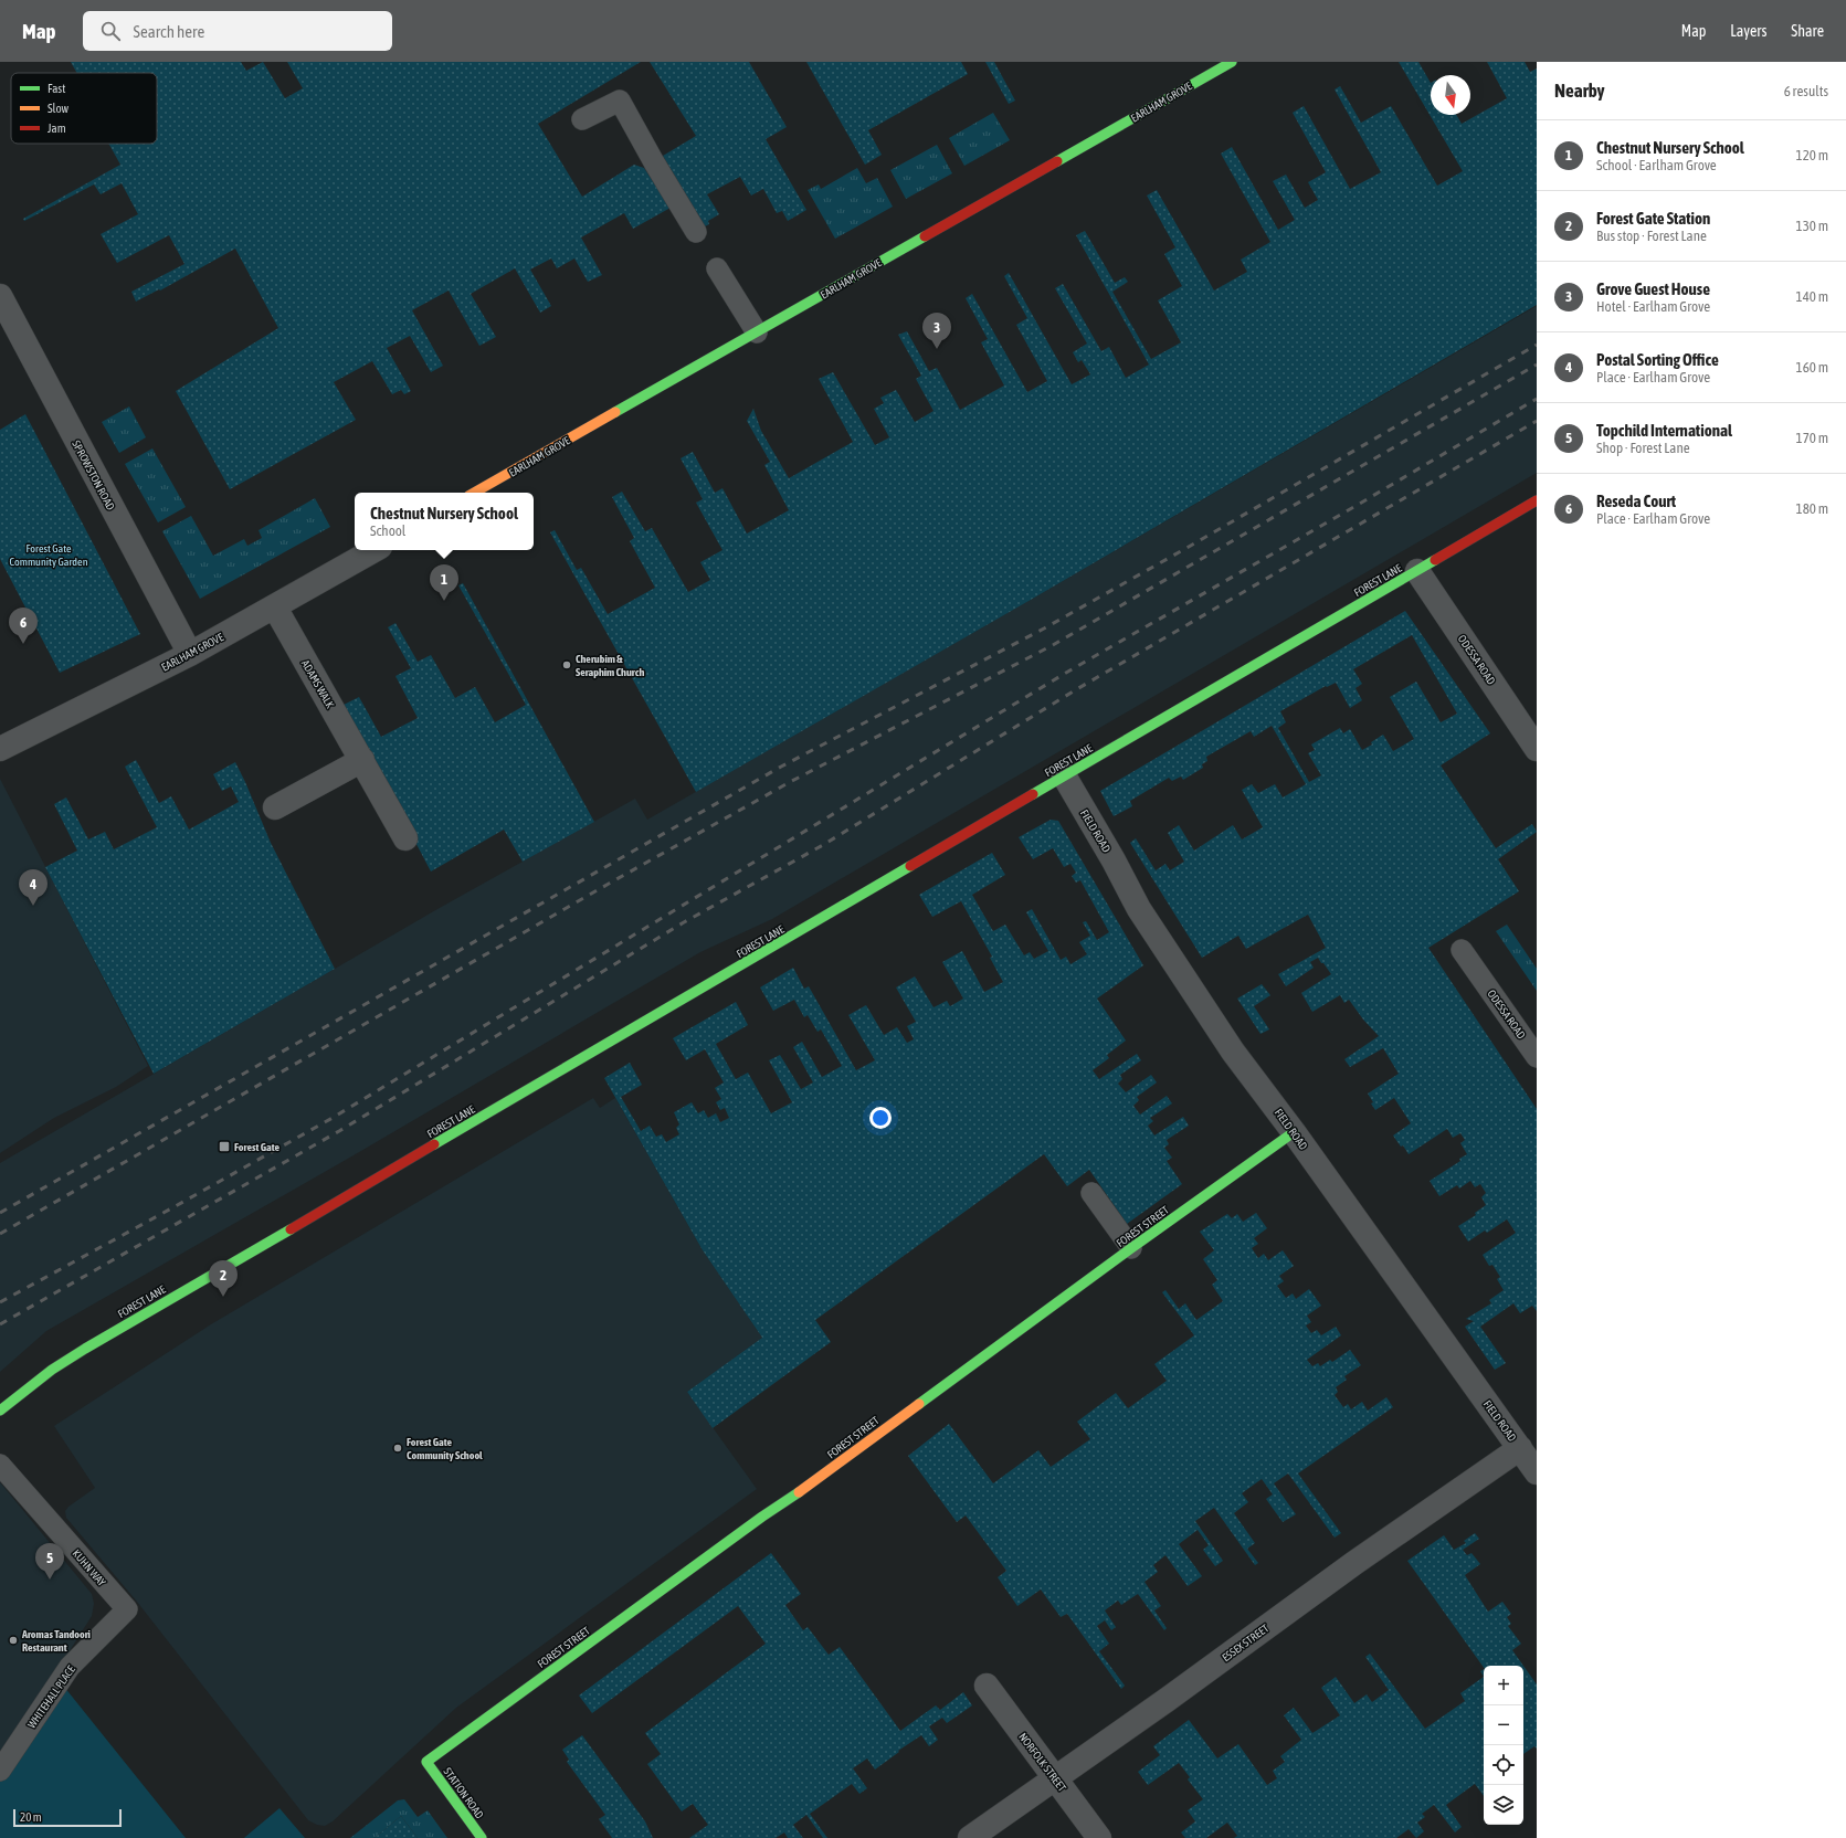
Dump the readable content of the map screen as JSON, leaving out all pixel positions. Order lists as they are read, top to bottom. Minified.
{"streets":{"street":["EARLHAM GROVE","SPROWSTON ROAD","FOREST LANE","ODESSA ROAD","ADAMS WALK","FIELD ROAD","FOREST STREET","ESSEX STREET","NORFOLK STREET","STATION ROAD"],"lane":["KUHN WAY","WHITEHALL PLACE"]},"crossings":[["EARLHAM GROVE","SPROWSTON ROAD"],["EARLHAM GROVE","ADAMS WALK"],["FOREST LANE","ODESSA ROAD"],["FOREST LANE","FIELD ROAD"],["FIELD ROAD","FOREST STREET"],["FIELD ROAD","ESSEX STREET"],["FOREST STREET","STATION ROAD"],["KUHN WAY","WHITEHALL PLACE"],["ESSEX STREET","NORFOLK STREET"]],"parks":["Forest Gate Community Garden"],"places":{"other":["Cherubim & Seraphim Church","Forest Gate Community School","Aromas Tandoori Restaurant"],"transit":["Forest Gate"]},"legend":["Fast","Slow","Jam"],"scale_bar":"20 m","north":"bottom","page":{"header":"Map","search":"Search here","nav":["Map","Layers","Share"],"heading":["Nearby","6 results"],"list":[{"mark":"1","name":"Chestnut Nursery School","note":"School · Earlham Grove","value":"120 m"},{"mark":"2","name":"Forest Gate Station","note":"Bus stop · Forest Lane","value":"130 m"},{"mark":"3","name":"Grove Guest House","note":"Hotel · Earlham Grove","value":"140 m"},{"mark":"4","name":"Postal Sorting Office","note":"Place · Earlham Grove","value":"160 m"},{"mark":"5","name":"Topchild International","note":"Shop · Forest Lane","value":"170 m"},{"mark":"6","name":"Reseda Court","note":"Place · Earlham Grove","value":"180 m"}],"pins":["3","1","6","4","2","5"],"popup":["Chestnut Nursery School","School"],"map_buttons":["+","−"],"scale":"20 m"}}
